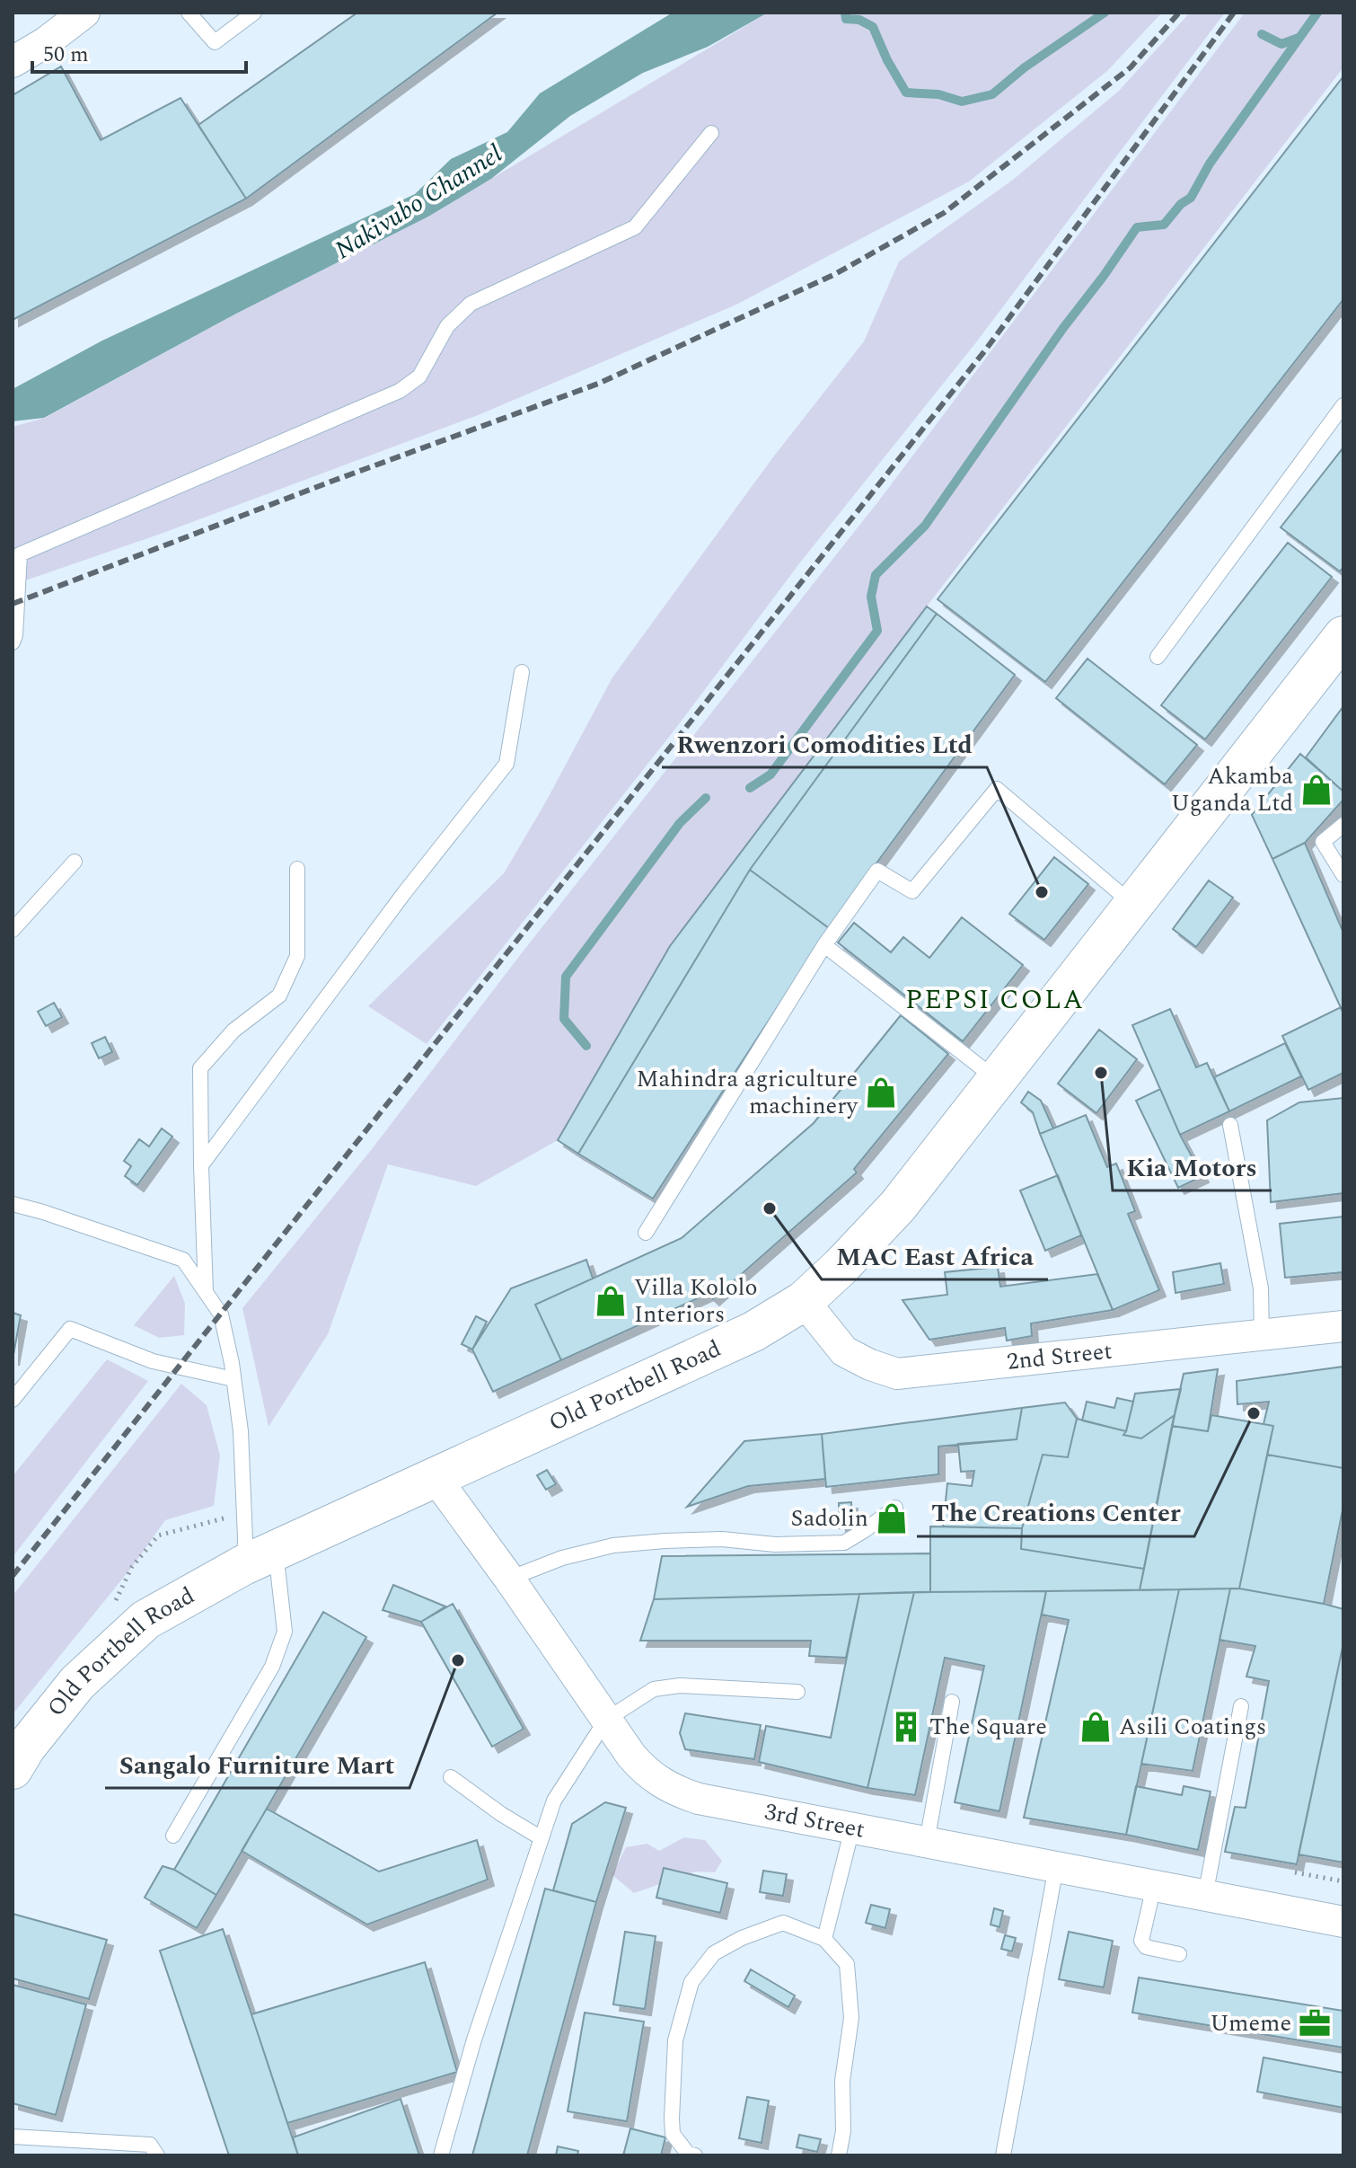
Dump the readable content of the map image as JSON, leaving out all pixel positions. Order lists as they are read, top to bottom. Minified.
{"streets":{"main road":["Old Portbell Road"],"street":["2nd Street","3rd Street"]},"crossings":[["2nd Street","Old Portbell Road"],["Old Portbell Road","3rd Street"]],"districts":["PEPSI COLA"],"water":["Nakivubo Channel"],"places":{"shop":["Akamba Uganda Ltd","Mahindra agriculture machinery","Villa Kololo Interiors","Sadolin","Asili Coatings"],"other":["Rwenzori Comodities Ltd","Kia Motors","MAC East Africa","The Creations Center","Sangalo Furniture Mart"],"building":["The Square"],"office":["Umeme"]},"scale_bar":"50 m"}
